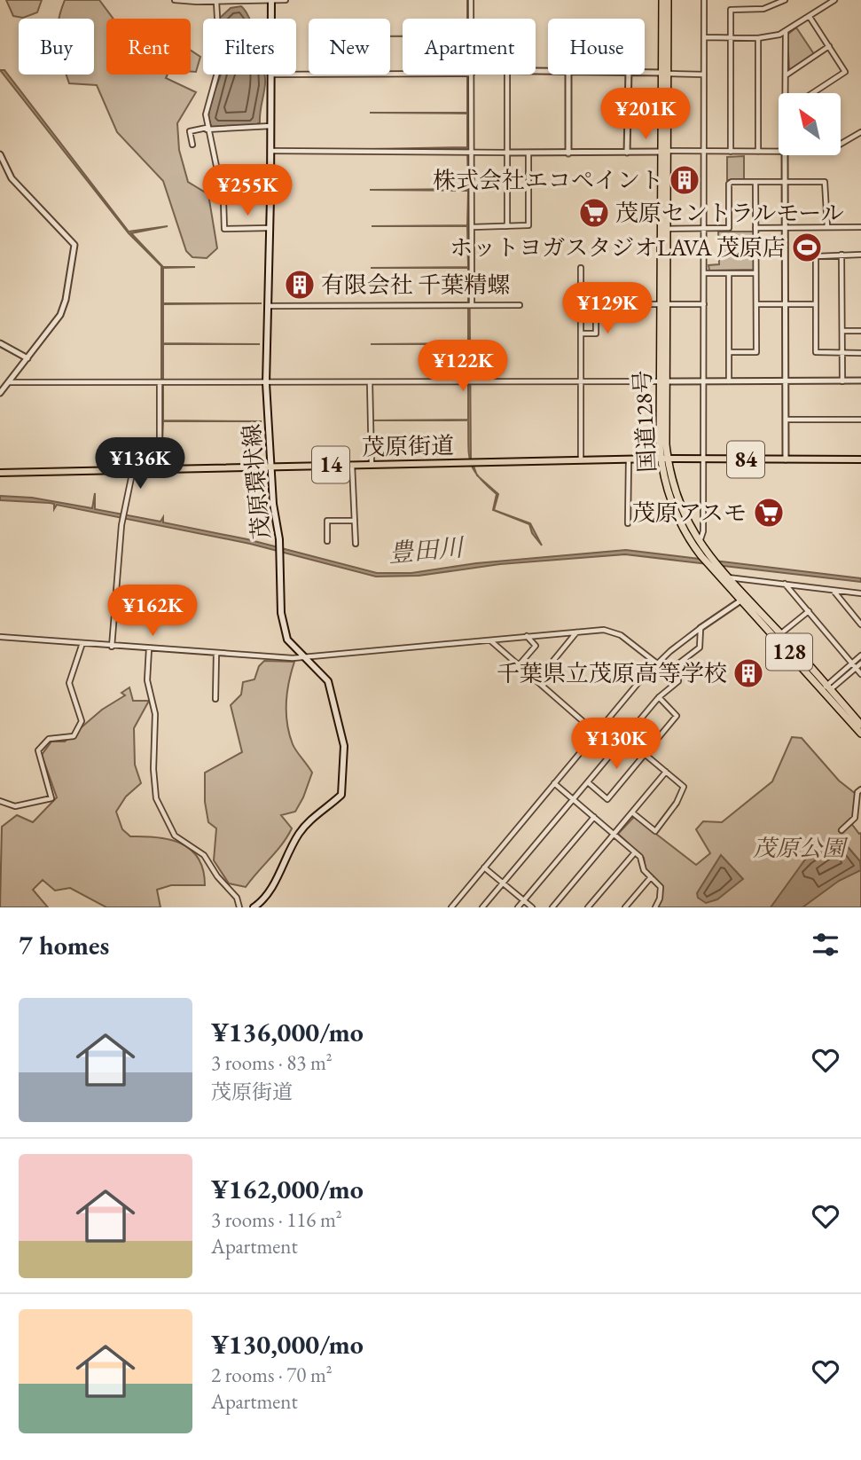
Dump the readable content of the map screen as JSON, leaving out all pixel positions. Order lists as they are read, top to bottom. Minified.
{"streets":{"highway":["国道128号","128"],"main road":["茂原街道","84","14","茂原環状線"]},"crossings":[["国道128号","茂原街道"],["国道128号","84"],["茂原街道","84"],["茂原街道","茂原環状線"]],"water":["豊田川"],"parks":["茂原公園"],"places":{"building":["株式会社エコペイント","有限会社 千葉精螺","千葉県立茂原高等学校"],"supermarket":["茂原セントラルモール","茂原アスモ"],"sports":["ホットヨガスタジオLAVA 茂原店"]},"north":"top left","page":{"chip":["Buy","Rent","Filters","New","Apartment","House"],"price":["¥201K","¥255K","¥129K","¥122K","¥136K","¥162K","¥130K"],"heading":"7 homes","list":[{"name":"¥136,000/mo","note":"3 rooms · 83 m² · 茂原街道"},{"name":"¥162,000/mo","note":"3 rooms · 116 m² · Apartment"},{"name":"¥130,000/mo","note":"2 rooms · 70 m² · Apartment"}]}}
